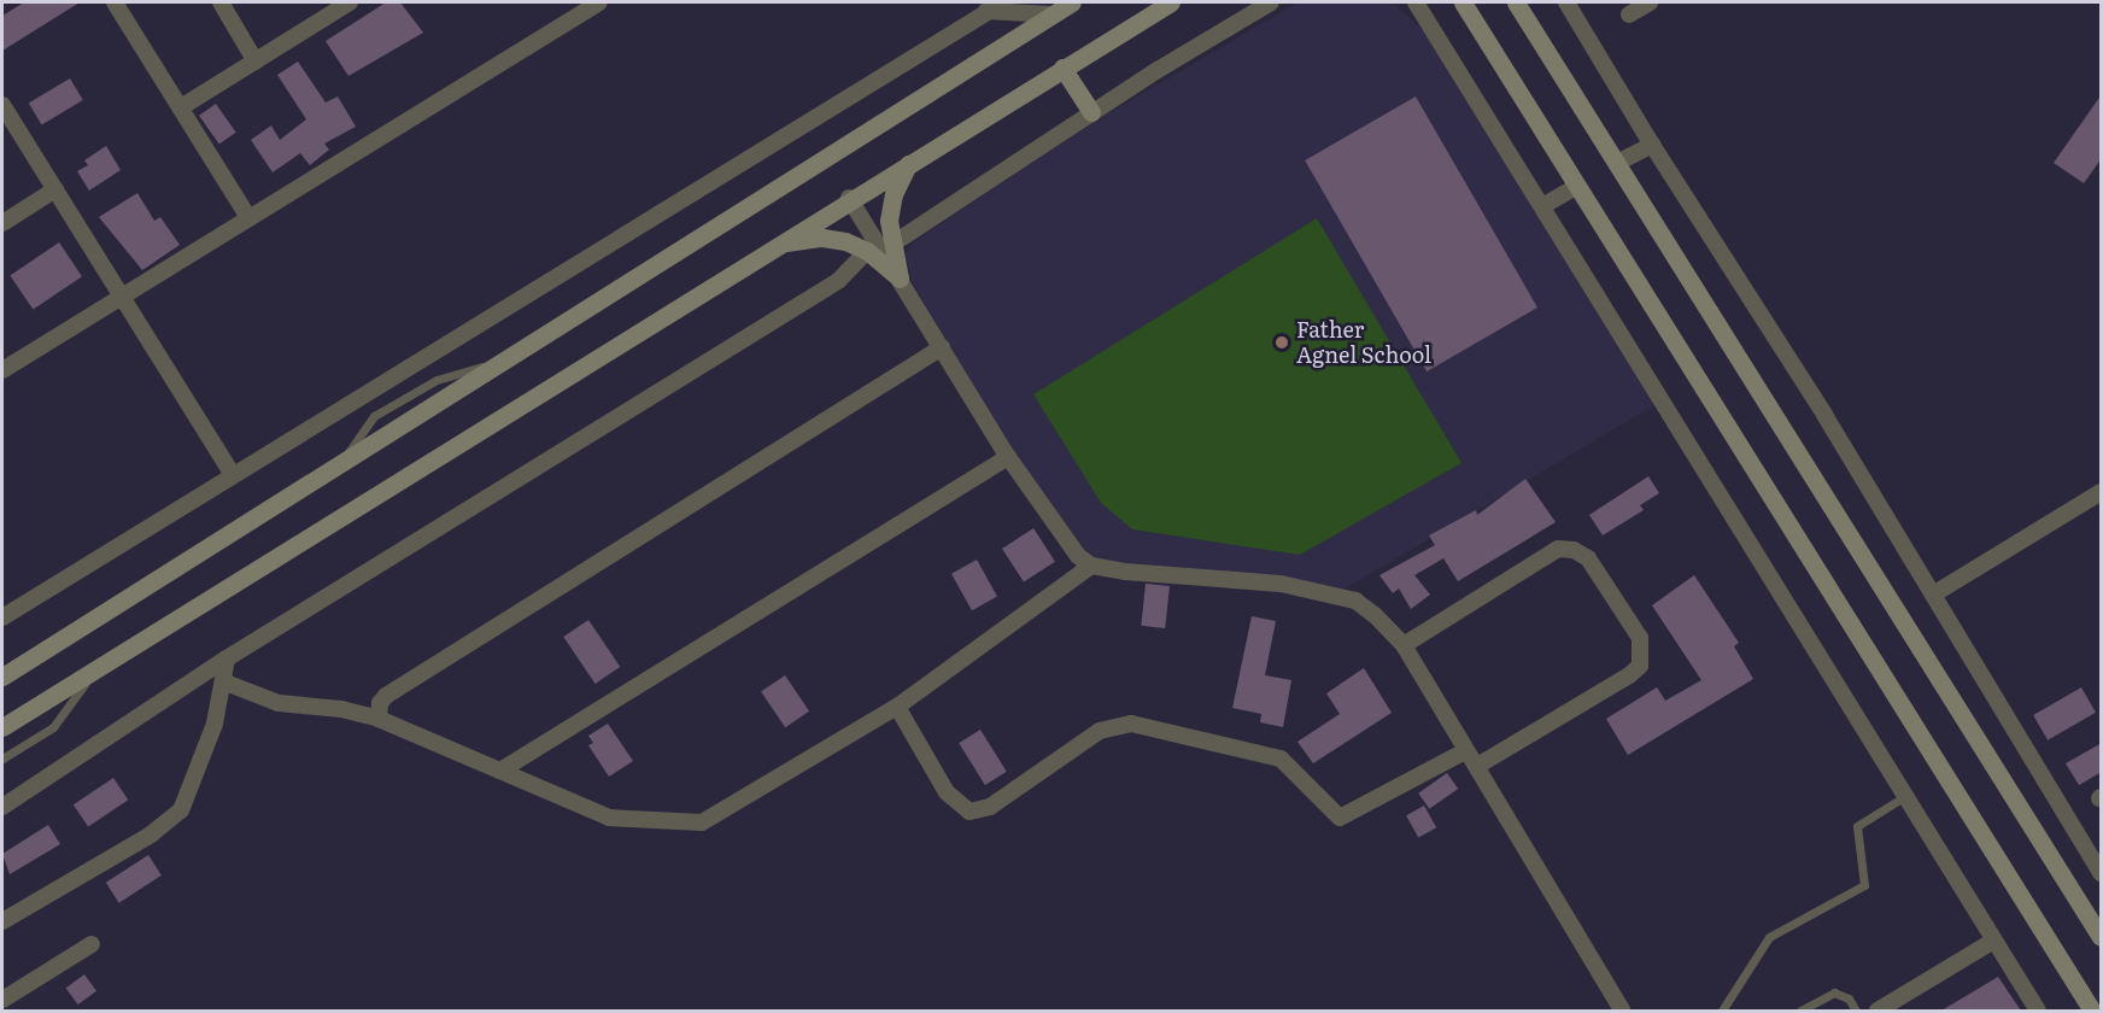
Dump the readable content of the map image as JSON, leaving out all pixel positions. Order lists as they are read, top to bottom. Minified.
{"places":["Father Agnel School"]}
